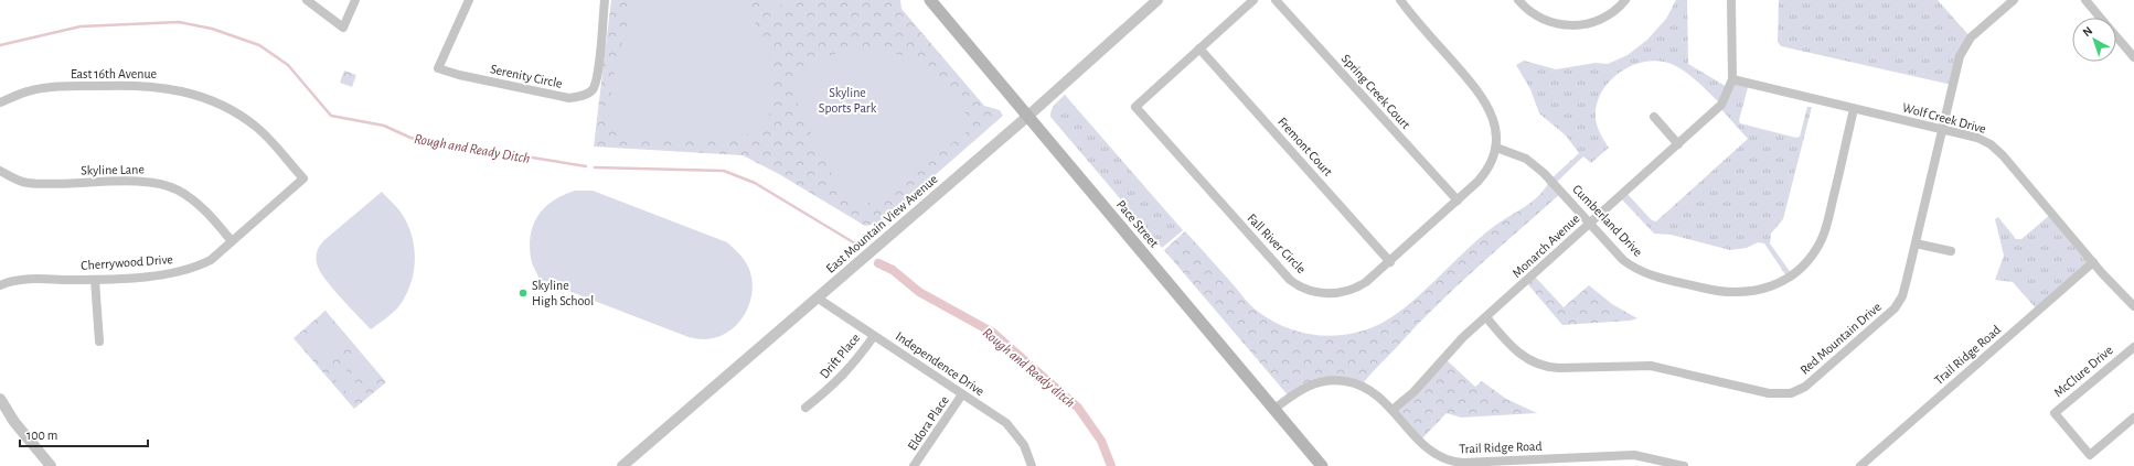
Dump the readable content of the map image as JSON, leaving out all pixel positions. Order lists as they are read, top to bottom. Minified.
{"streets":{"main road":["Pace Street"],"street":["East 16th Avenue","Serenity Circle","Spring Creek Court","Wolf Creek Drive","Fremont Court","Skyline Lane","Cumberland Drive","East Mountain View Avenue","Fall River Circle","Monarch Avenue","Cherrywood Drive","Red Mountain Drive","Trail Ridge Road","Drift Place","Independence Drive","McClure Drive","Eldora Place"]},"crossings":[["East 16th Avenue","Cherrywood Drive"],["Spring Creek Court","Fall River Circle"],["Wolf Creek Drive","Cumberland Drive"],["Wolf Creek Drive","Monarch Avenue"],["Wolf Creek Drive","Red Mountain Drive"],["Wolf Creek Drive","Trail Ridge Road"],["Fremont Court","Fall River Circle"],["Skyline Lane","Cherrywood Drive"],["Cumberland Drive","Fall River Circle"],["Cumberland Drive","Monarch Avenue"],["East Mountain View Avenue","Pace Street"],["East Mountain View Avenue","Independence Drive"],["Pace Street","Trail Ridge Road"],["Monarch Avenue","Red Mountain Drive"],["Monarch Avenue","Trail Ridge Road"],["Drift Place","Independence Drive"],["Independence Drive","Eldora Place"]],"water":["Rough and Ready Ditch","Rough and Ready ditch"],"parks":["Skyline Sports Park"],"places":["Skyline High School"],"scale_bar":"100 m","north":"top left"}
